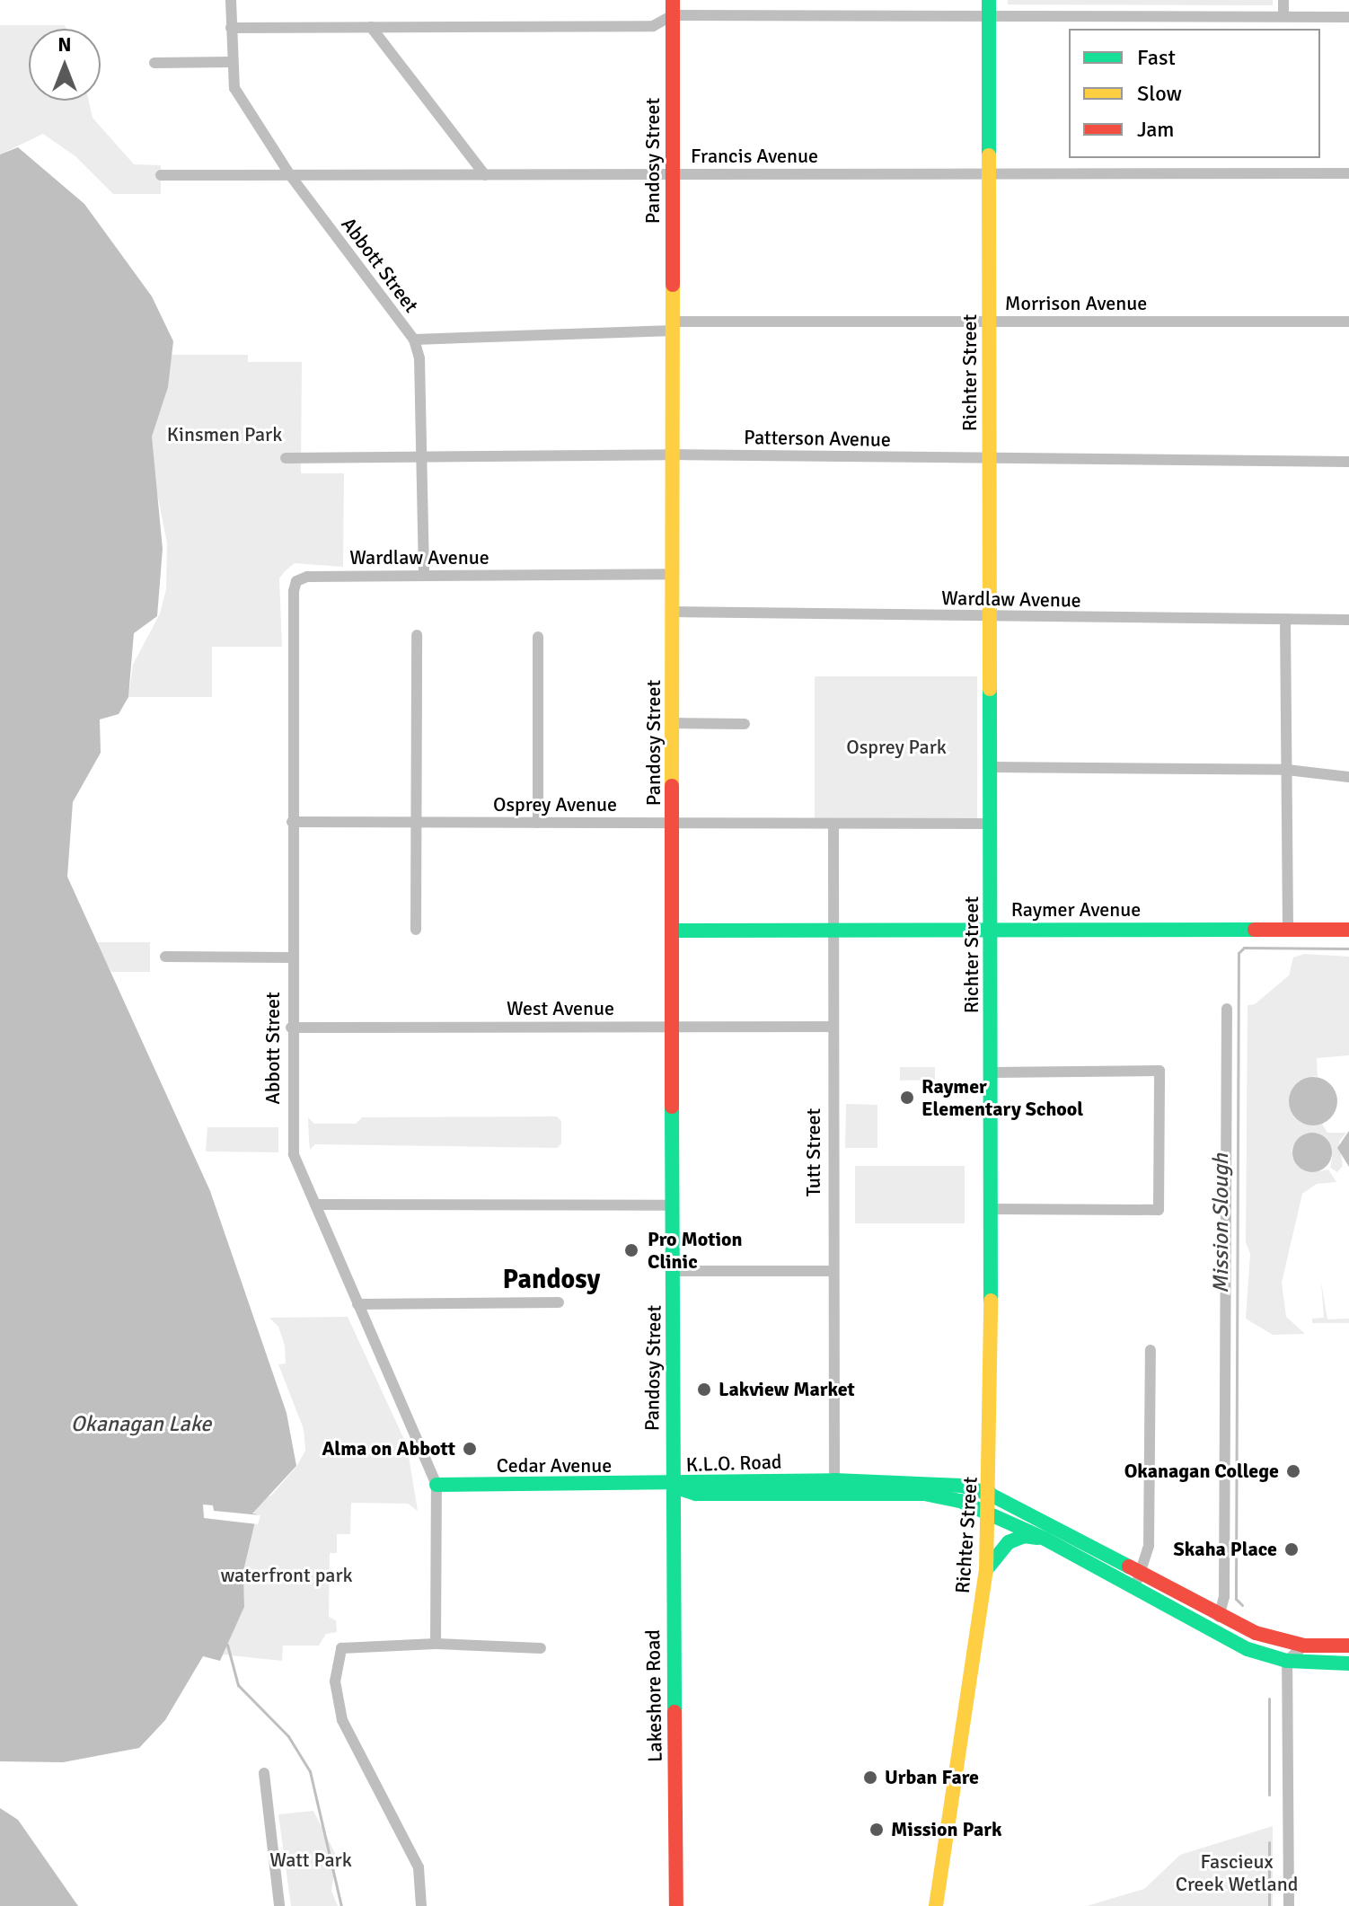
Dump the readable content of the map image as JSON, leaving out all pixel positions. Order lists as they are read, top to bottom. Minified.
{"streets":{"street":["Francis Avenue","Pandosy Street","Abbott Street","Morrison Avenue","Richter Street","Patterson Avenue","Wardlaw Avenue","Osprey Avenue","Raymer Avenue","West Avenue","Tutt Street","K.L.O. Road","Cedar Avenue","Lakeshore Road"]},"crossings":[["Francis Avenue","Pandosy Street"],["Francis Avenue","Abbott Street"],["Francis Avenue","Richter Street"],["Pandosy Street","Morrison Avenue"],["Pandosy Street","Patterson Avenue"],["Pandosy Street","Wardlaw Avenue"],["Pandosy Street","Osprey Avenue"],["Pandosy Street","Raymer Avenue"],["Pandosy Street","West Avenue"],["Pandosy Street","K.L.O. Road"],["Pandosy Street","Cedar Avenue"],["Pandosy Street","Lakeshore Road"],["Abbott Street","Morrison Avenue"],["Abbott Street","Patterson Avenue"],["Abbott Street","Wardlaw Avenue"],["Abbott Street","Osprey Avenue"],["Abbott Street","West Avenue"],["Abbott Street","Cedar Avenue"],["Morrison Avenue","Richter Street"],["Richter Street","Patterson Avenue"],["Richter Street","Wardlaw Avenue"],["Richter Street","Osprey Avenue"],["Richter Street","Raymer Avenue"],["Richter Street","K.L.O. Road"],["Osprey Avenue","Tutt Street"],["Raymer Avenue","Tutt Street"],["West Avenue","Tutt Street"],["Tutt Street","K.L.O. Road"],["K.L.O. Road","Cedar Avenue"],["K.L.O. Road","Lakeshore Road"],["Cedar Avenue","Lakeshore Road"]],"districts":["Pandosy"],"water":["Mission Slough","Okanagan Lake"],"parks":["Kinsmen Park","Osprey Park","waterfront park","Watt Park","Fascieux Creek Wetland"],"places":["Raymer Elementary School","Pro Motion Clinic","Lakview Market","Alma on Abbott","Okanagan College","Skaha Place","Urban Fare","Mission Park"],"legend":["Fast","Slow","Jam"],"north":"top"}
